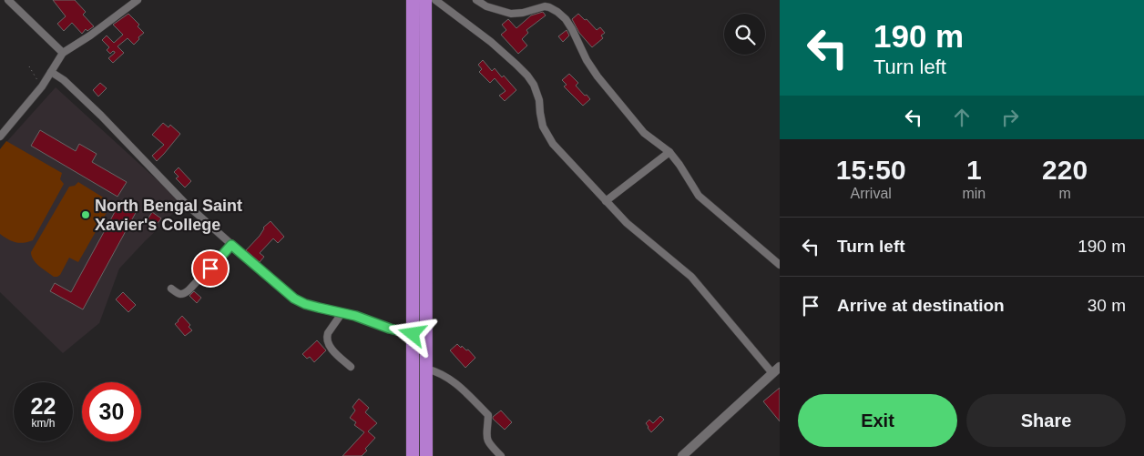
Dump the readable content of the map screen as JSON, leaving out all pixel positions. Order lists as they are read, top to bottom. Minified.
{"places":["North Bengal Saint Xavier's College"],"page":{"turn":["190 m","Turn left"],"eta":["15:50","Arrival","1","min","220","m"],"list":[{"name":"Turn left","value":"190 m"},{"name":"Arrive at destination","value":"30 m"}],"speed":"22 km/h","limit":"30","buttons":["Exit","Share"]}}
